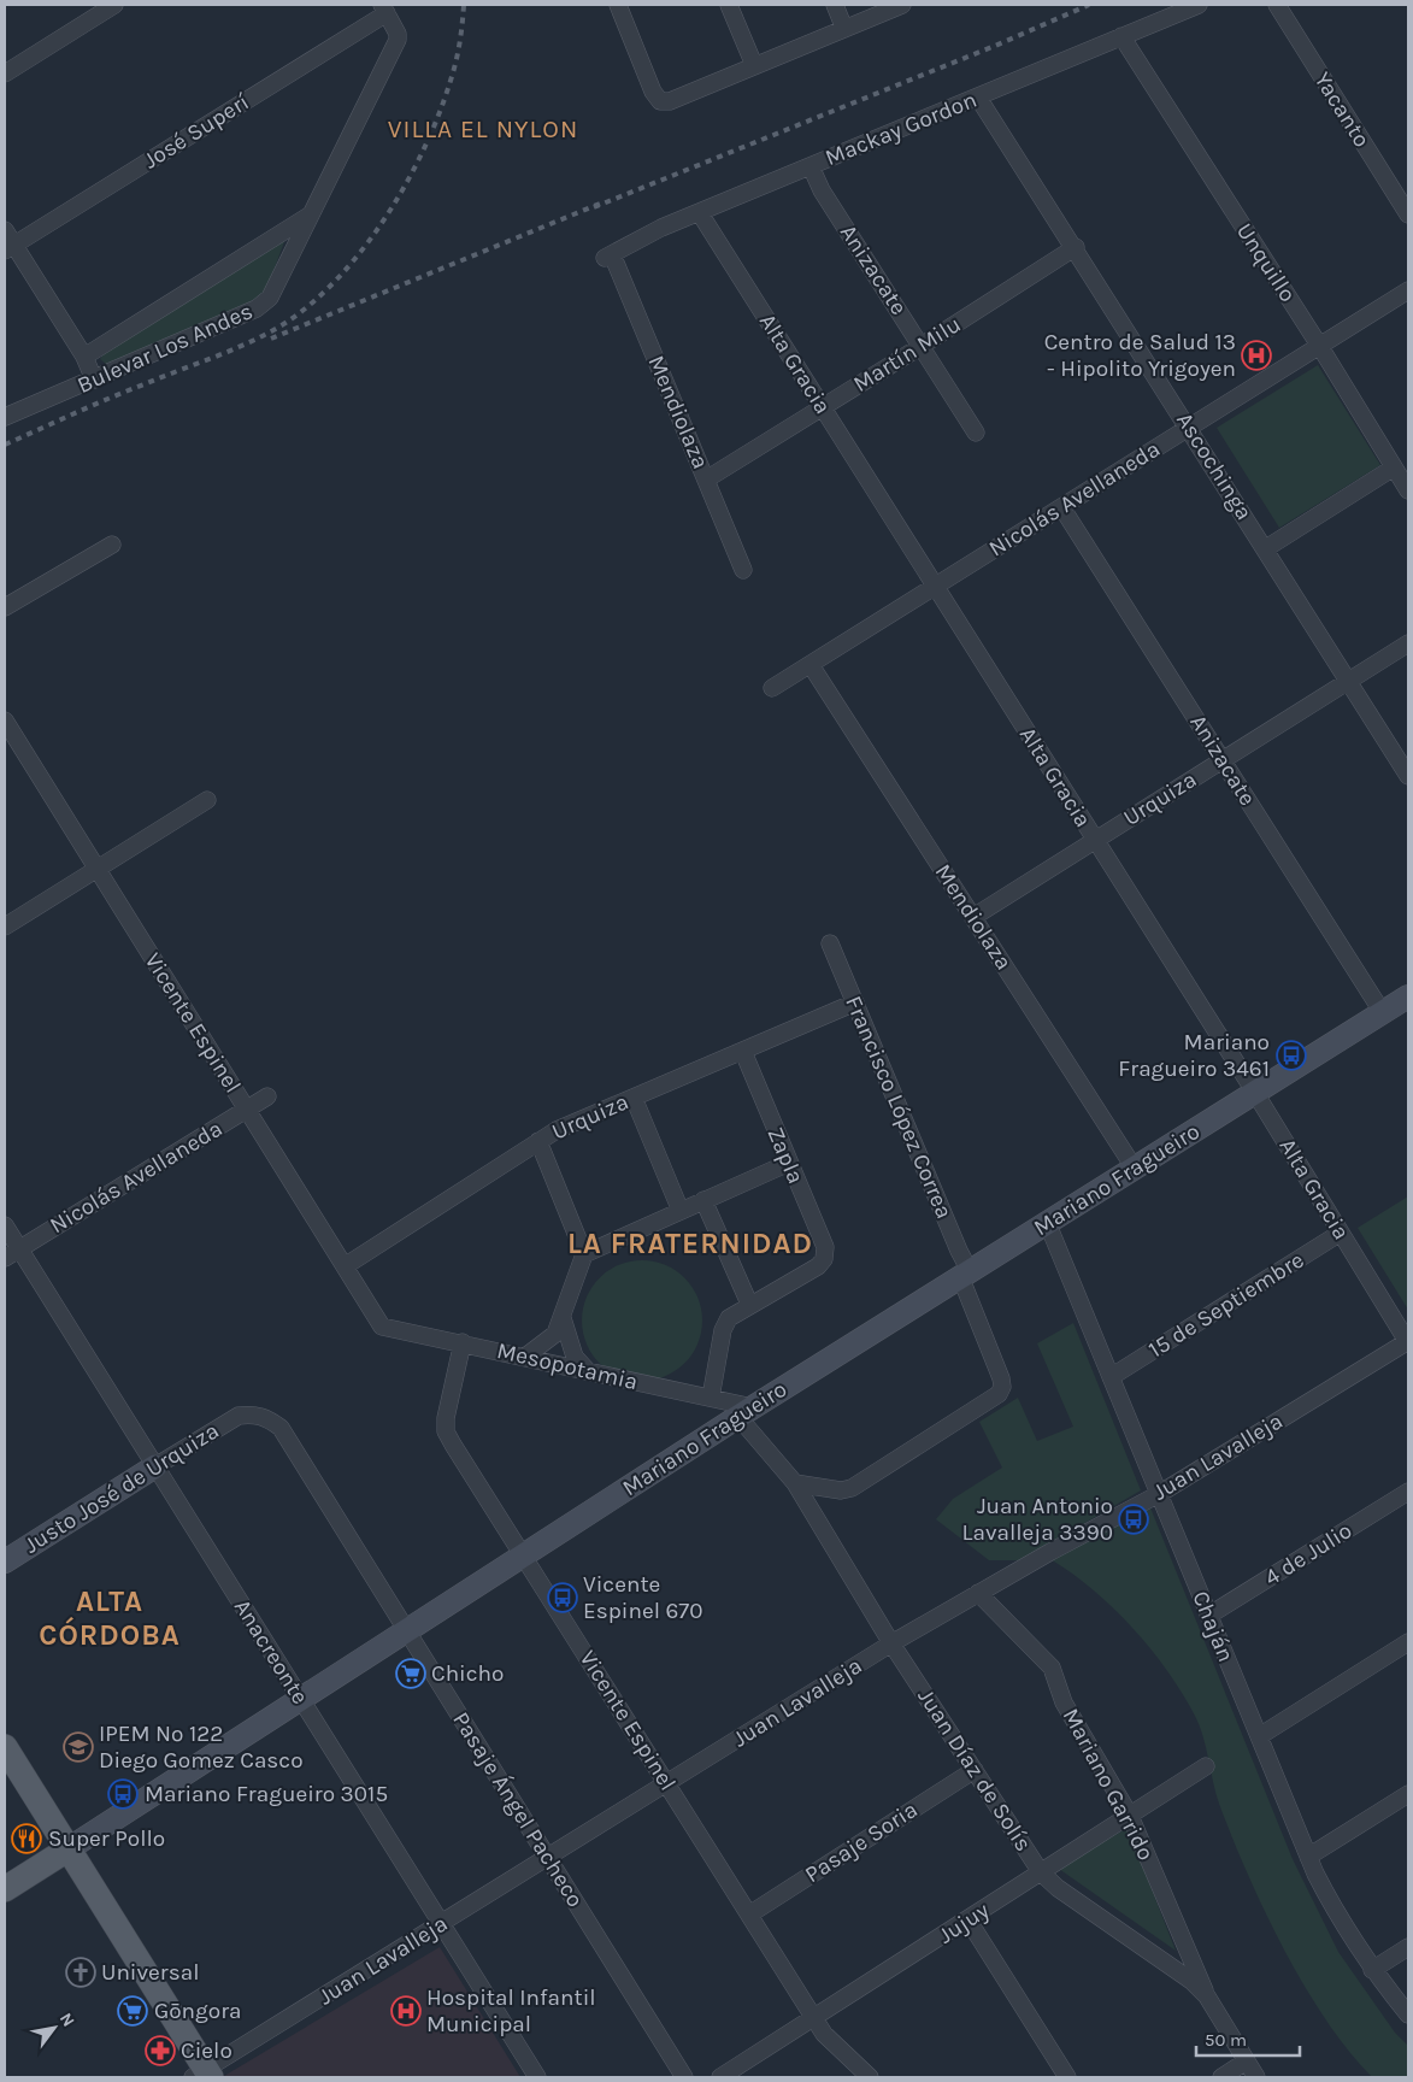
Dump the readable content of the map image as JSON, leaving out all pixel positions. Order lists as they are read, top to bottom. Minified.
{"streets":{"main road":["Mariano Fragueiro","Justo José de Urquiza"],"street":["Yacanto","Mackay Gordon","José Superí","Unquillo","Anizacate","Bulevar Los Andes","Martín Milu","Alta Gracia","Mendiolaza","Ascochinga","Nicolás Avellaneda","Urquiza","Vicente Espinel","Francisco López Correa","Zapla","15 de Septiembre","Mesopotamia","Juan Lavalleja","4 de Julio","Chaján","Anacreonte","Juan Díaz de Solís","Mariano Garrido","Pasaje Ángel Pacheco","Pasaje Soria","Jujuy"]},"crossings":[["Mackay Gordon","Unquillo"],["Mackay Gordon","Anizacate"],["Mackay Gordon","Alta Gracia"],["Mackay Gordon","Mendiolaza"],["Mackay Gordon","Ascochinga"],["José Superí","Bulevar Los Andes"],["Unquillo","Nicolás Avellaneda"],["Anizacate","Martín Milu"],["Anizacate","Nicolás Avellaneda"],["Anizacate","Urquiza"],["Anizacate","Mariano Fragueiro"],["Martín Milu","Alta Gracia"],["Martín Milu","Mendiolaza"],["Martín Milu","Ascochinga"],["Alta Gracia","Nicolás Avellaneda"],["Alta Gracia","Urquiza"],["Alta Gracia","Mariano Fragueiro"],["Alta Gracia","15 de Septiembre"],["Alta Gracia","Juan Lavalleja"],["Mendiolaza","Nicolás Avellaneda"],["Mendiolaza","Urquiza"],["Mendiolaza","Mariano Fragueiro"],["Ascochinga","Nicolás Avellaneda"],["Ascochinga","Urquiza"],["Nicolás Avellaneda","Vicente Espinel"],["Nicolás Avellaneda","Anacreonte"],["Urquiza","Vicente Espinel"],["Urquiza","Francisco López Correa"],["Urquiza","Zapla"],["Vicente Espinel","Mariano Fragueiro"],["Vicente Espinel","Mesopotamia"],["Vicente Espinel","Juan Lavalleja"],["Vicente Espinel","Pasaje Soria"],["Vicente Espinel","Jujuy"],["Francisco López Correa","Mariano Fragueiro"],["Francisco López Correa","Juan Díaz de Solís"],["Mariano Fragueiro","Mesopotamia"],["Mariano Fragueiro","Chaján"],["Mariano Fragueiro","Anacreonte"],["Mariano Fragueiro","Juan Díaz de Solís"],["Mariano Fragueiro","Pasaje Ángel Pacheco"],["15 de Septiembre","Chaján"],["Mesopotamia","Juan Díaz de Solís"],["Juan Lavalleja","Chaján"],["Juan Lavalleja","Anacreonte"],["Juan Lavalleja","Juan Díaz de Solís"],["Juan Lavalleja","Mariano Garrido"],["Juan Lavalleja","Pasaje Ángel Pacheco"],["Justo José de Urquiza","Anacreonte"],["Justo José de Urquiza","Pasaje Ángel Pacheco"],["4 de Julio","Chaján"],["Juan Díaz de Solís","Mariano Garrido"],["Juan Díaz de Solís","Pasaje Soria"],["Juan Díaz de Solís","Jujuy"],["Mariano Garrido","Jujuy"]],"districts":["VILLA EL NYLON","LA FRATERNIDAD","ALTA CÓRDOBA"],"places":{"hospital":["Centro de Salud 13 - Hipolito Yrigoyen","Hospital Infantil Municipal"],"bus stop":["Mariano Fragueiro 3461","Juan Antonio Lavalleja 3390","Vicente Espinel 670","Mariano Fragueiro 3015"],"supermarket":["Chicho","Gōngora"],"school or university":["IPEM Nº 122 Diego Gomez Casco"],"restaurant":["Super Pollo"],"church":["Universal"],"pharmacy":["Cielo"]},"scale_bar":"50 m","north":"top right"}
